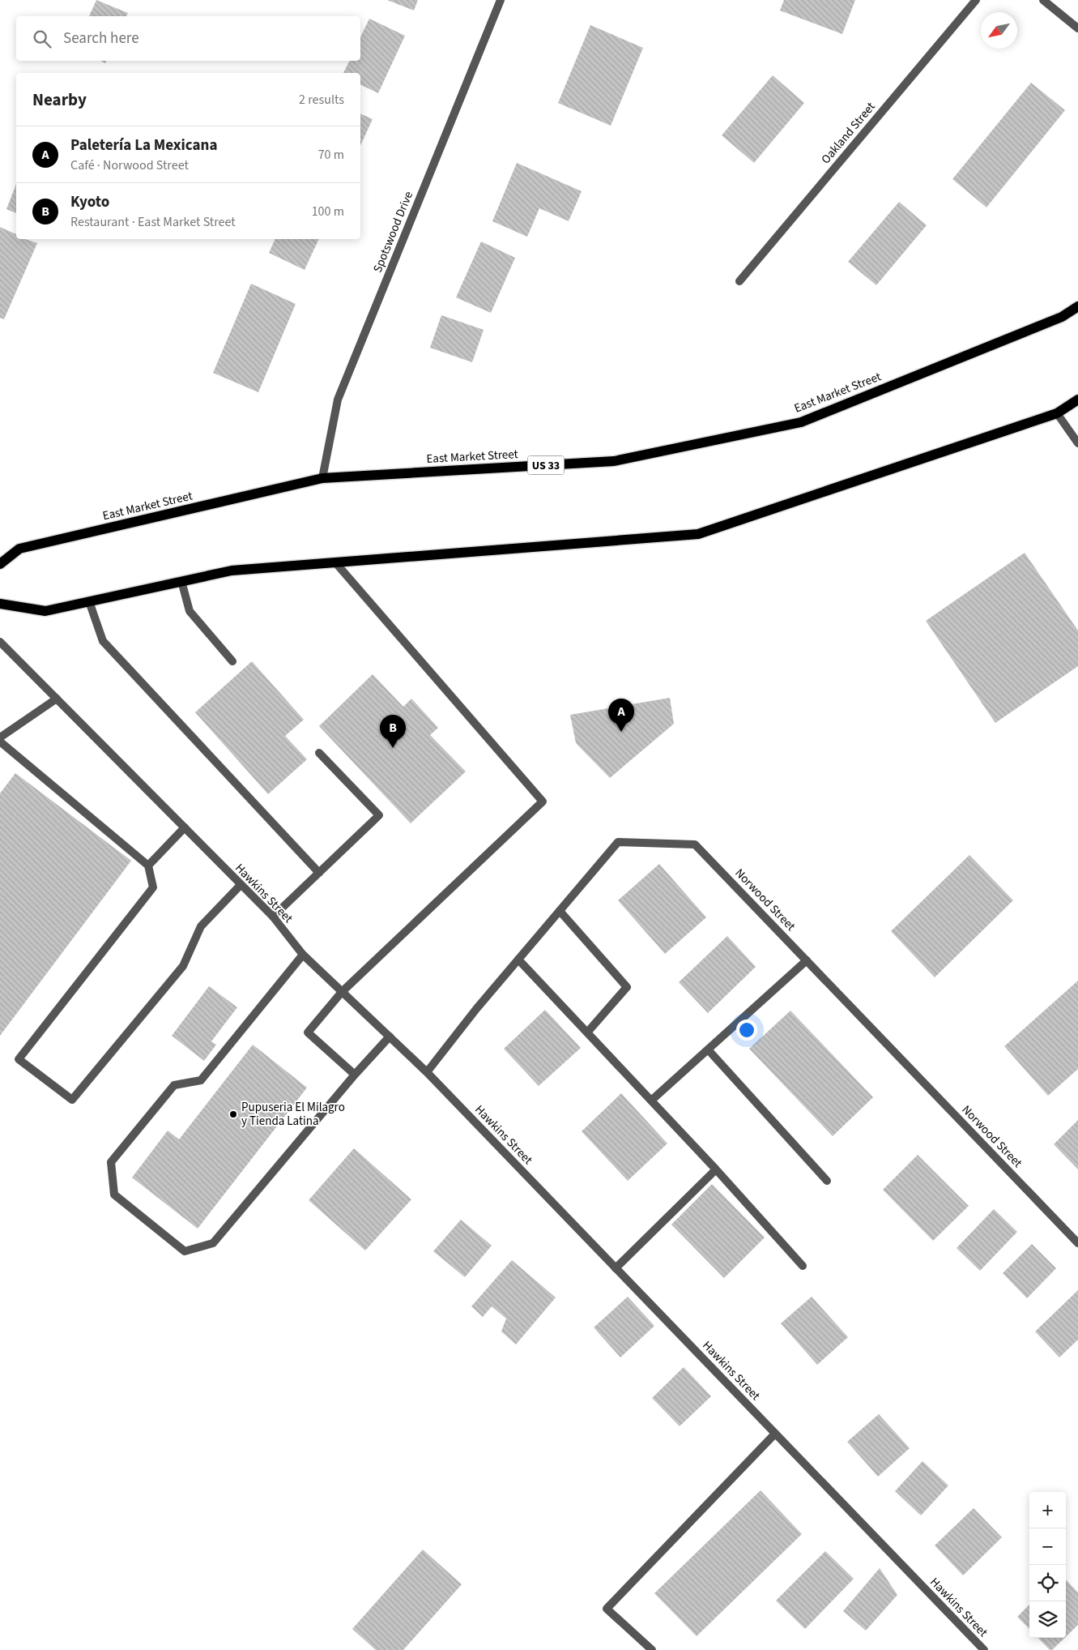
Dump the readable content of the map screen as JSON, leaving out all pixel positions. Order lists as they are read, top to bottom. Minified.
{"streets":{"main road":["East Market Street","US 33"],"street":["Oakland Street","Spotswood Drive","Hawkins Street","Norwood Street"]},"crossings":[["Spotswood Drive","East Market Street"],["Hawkins Street","Norwood Street"]],"places":["Pupuseria El Milagro y Tienda Latina"],"north":"bottom left","page":{"search":"Search here","heading":["Nearby","2 results"],"list":[{"mark":"A","name":"Paletería La Mexicana","note":"Café · Norwood Street","value":"70 m"},{"mark":"B","name":"Kyoto","note":"Restaurant · East Market Street","value":"100 m"}],"pins":["A","B"],"map_buttons":["+","−"]}}
